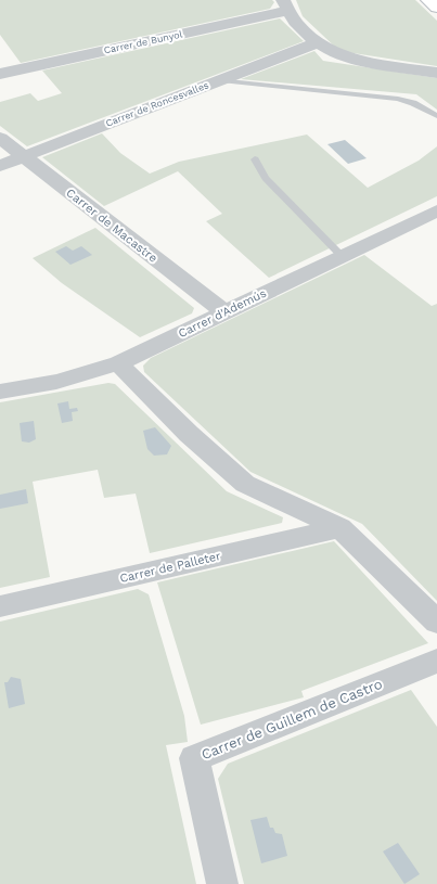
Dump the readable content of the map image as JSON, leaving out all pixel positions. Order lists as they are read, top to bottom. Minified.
{"streets":{"street":["Carrer de Bunyol","Carrer de Roncesvalles","Carrer de Macastre","Carrer d'Ademús","Carrer de Palleter","Carrer de Guillem de Castro"]},"crossings":[["Carrer de Roncesvalles","Carrer de Macastre"],["Carrer de Macastre","Carrer d'Ademús"]]}
